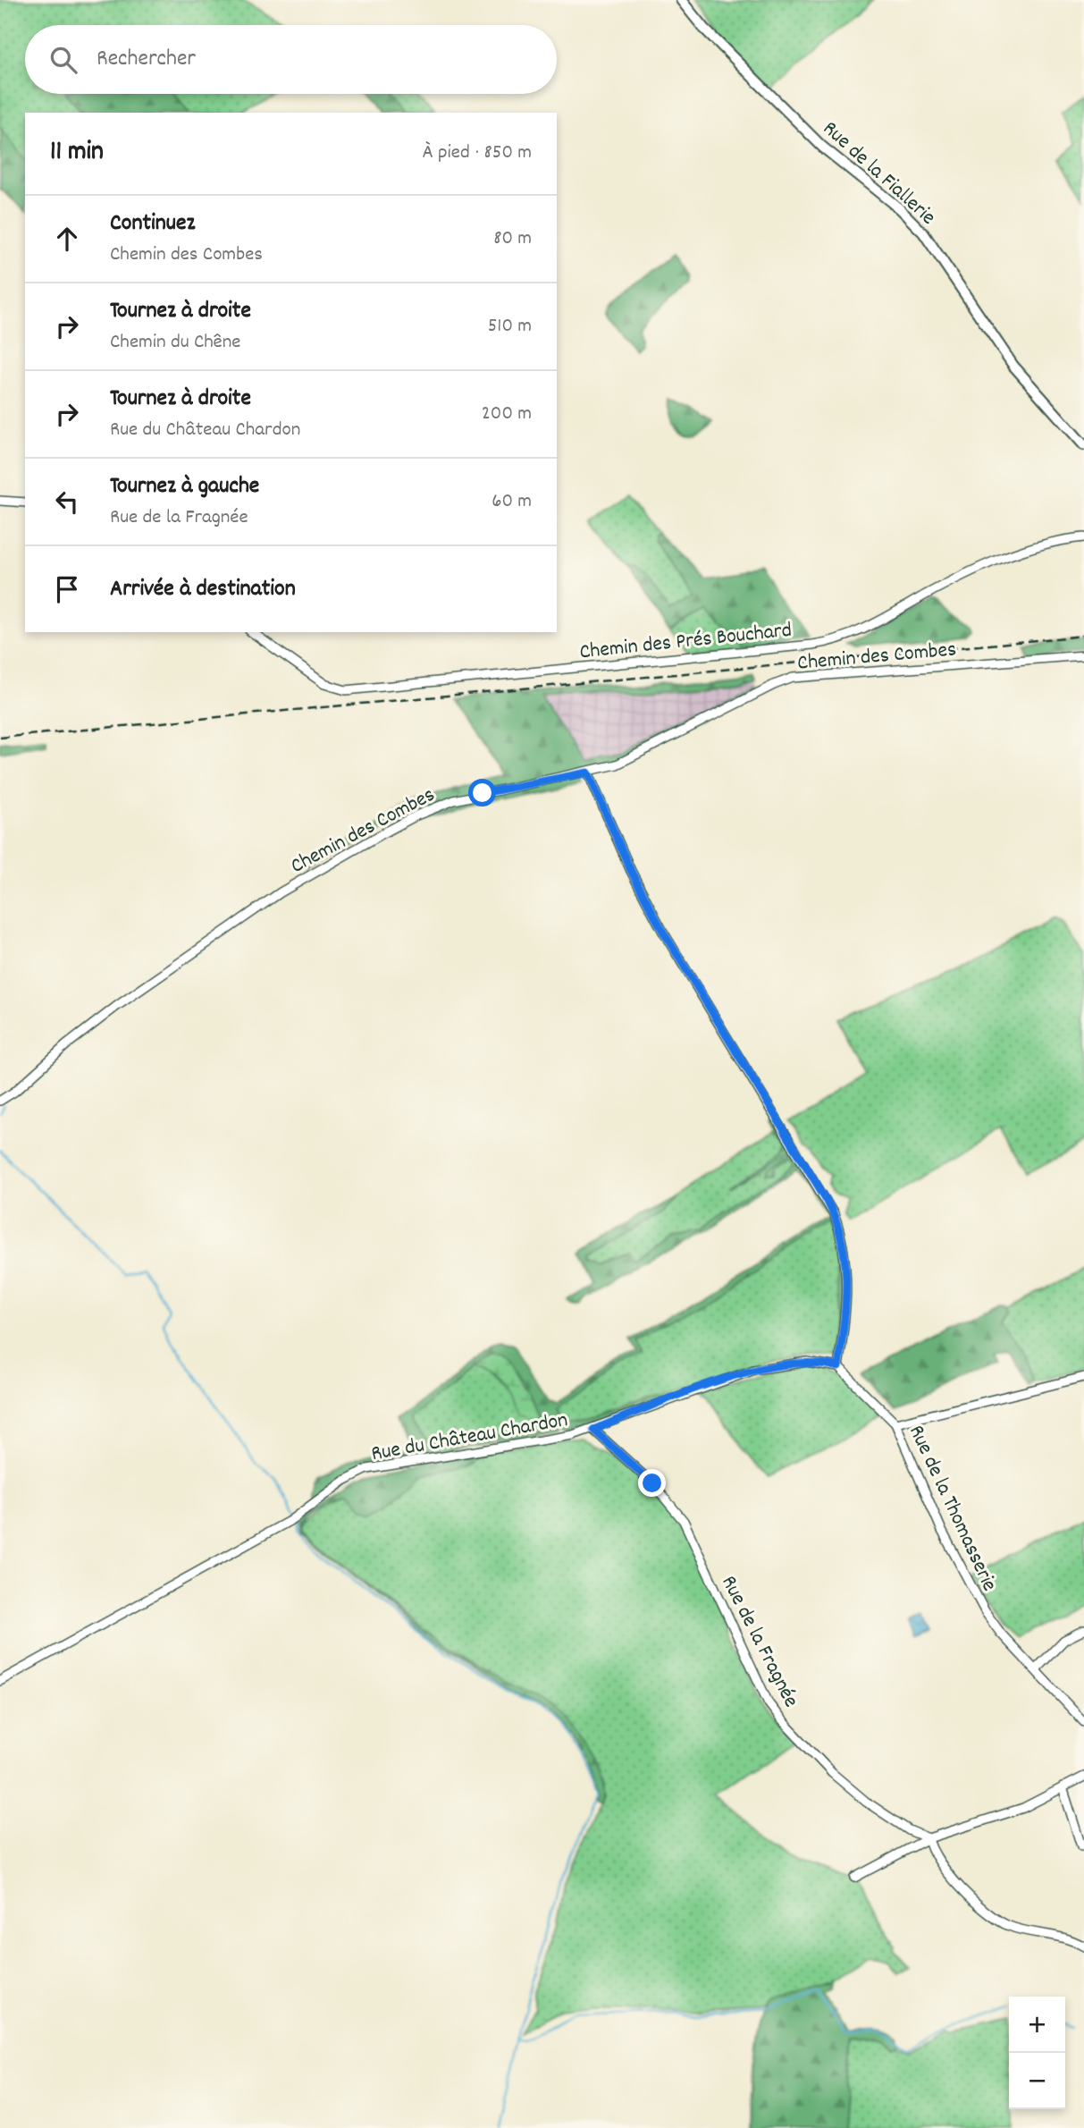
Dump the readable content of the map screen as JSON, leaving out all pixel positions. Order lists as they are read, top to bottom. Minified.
{"streets":{"street":["Rue de la Fiallerie","Chemin des Prés Bouchard","Chemin des Combes","Rue du Château Chardon","Rue de la Thomasserie","Rue de la Fragnée"]},"crossings":[["Rue du Château Chardon","Rue de la Thomasserie"],["Rue du Château Chardon","Rue de la Fragnée"]],"page":{"search":"Rechercher","heading":["11 min","À pied · 850 m"],"list":[["Continuez","Chemin des Combes","80 m"],["Tournez à droite","Chemin du Chêne","510 m"],["Tournez à droite","Rue du Château Chardon","200 m"],["Tournez à gauche","Rue de la Fragnée","60 m"],"Arrivée à destination"],"map_buttons":["+","−"]}}
